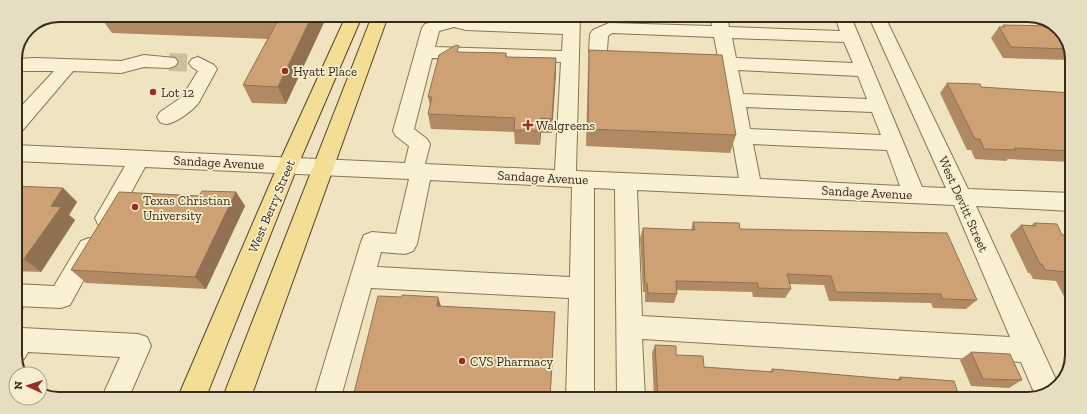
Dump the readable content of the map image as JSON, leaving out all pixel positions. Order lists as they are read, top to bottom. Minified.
{"streets":{"main road":["West Berry Street"],"street":["Sandage Avenue","West Devitt Street"]},"crossings":[["Sandage Avenue","West Devitt Street"],["Sandage Avenue","West Berry Street"]],"places":{"other":["Hyatt Place","Lot 12","Texas Christian University","CVS Pharmacy"],"health":["Walgreens"]},"north":"left"}
